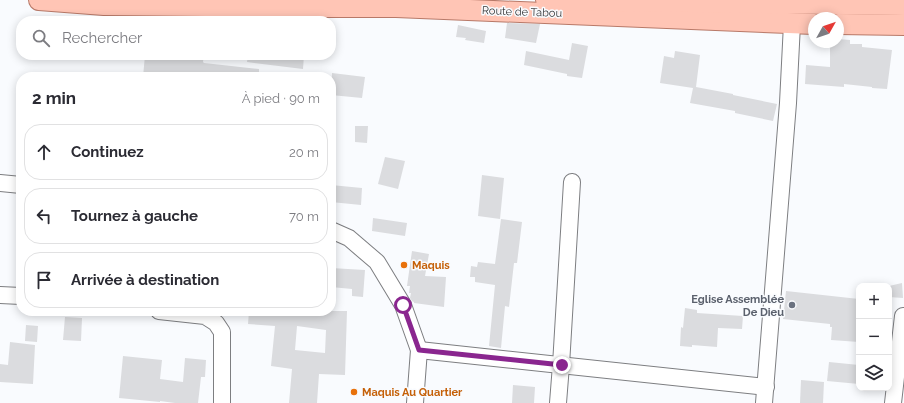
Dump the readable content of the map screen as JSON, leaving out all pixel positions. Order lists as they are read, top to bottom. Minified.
{"streets":{"main road":["Route de Tabou"]},"places":["Maquis","Eglise Assemblée De Dieu","Maquis Au Quartier"],"north":"top right","page":{"search":"Rechercher","heading":["2 min","À pied · 90 m"],"list":[["Continuez","20 m"],["Tournez à gauche","70 m"],"Arrivée à destination"],"map_buttons":["+","−"]}}
